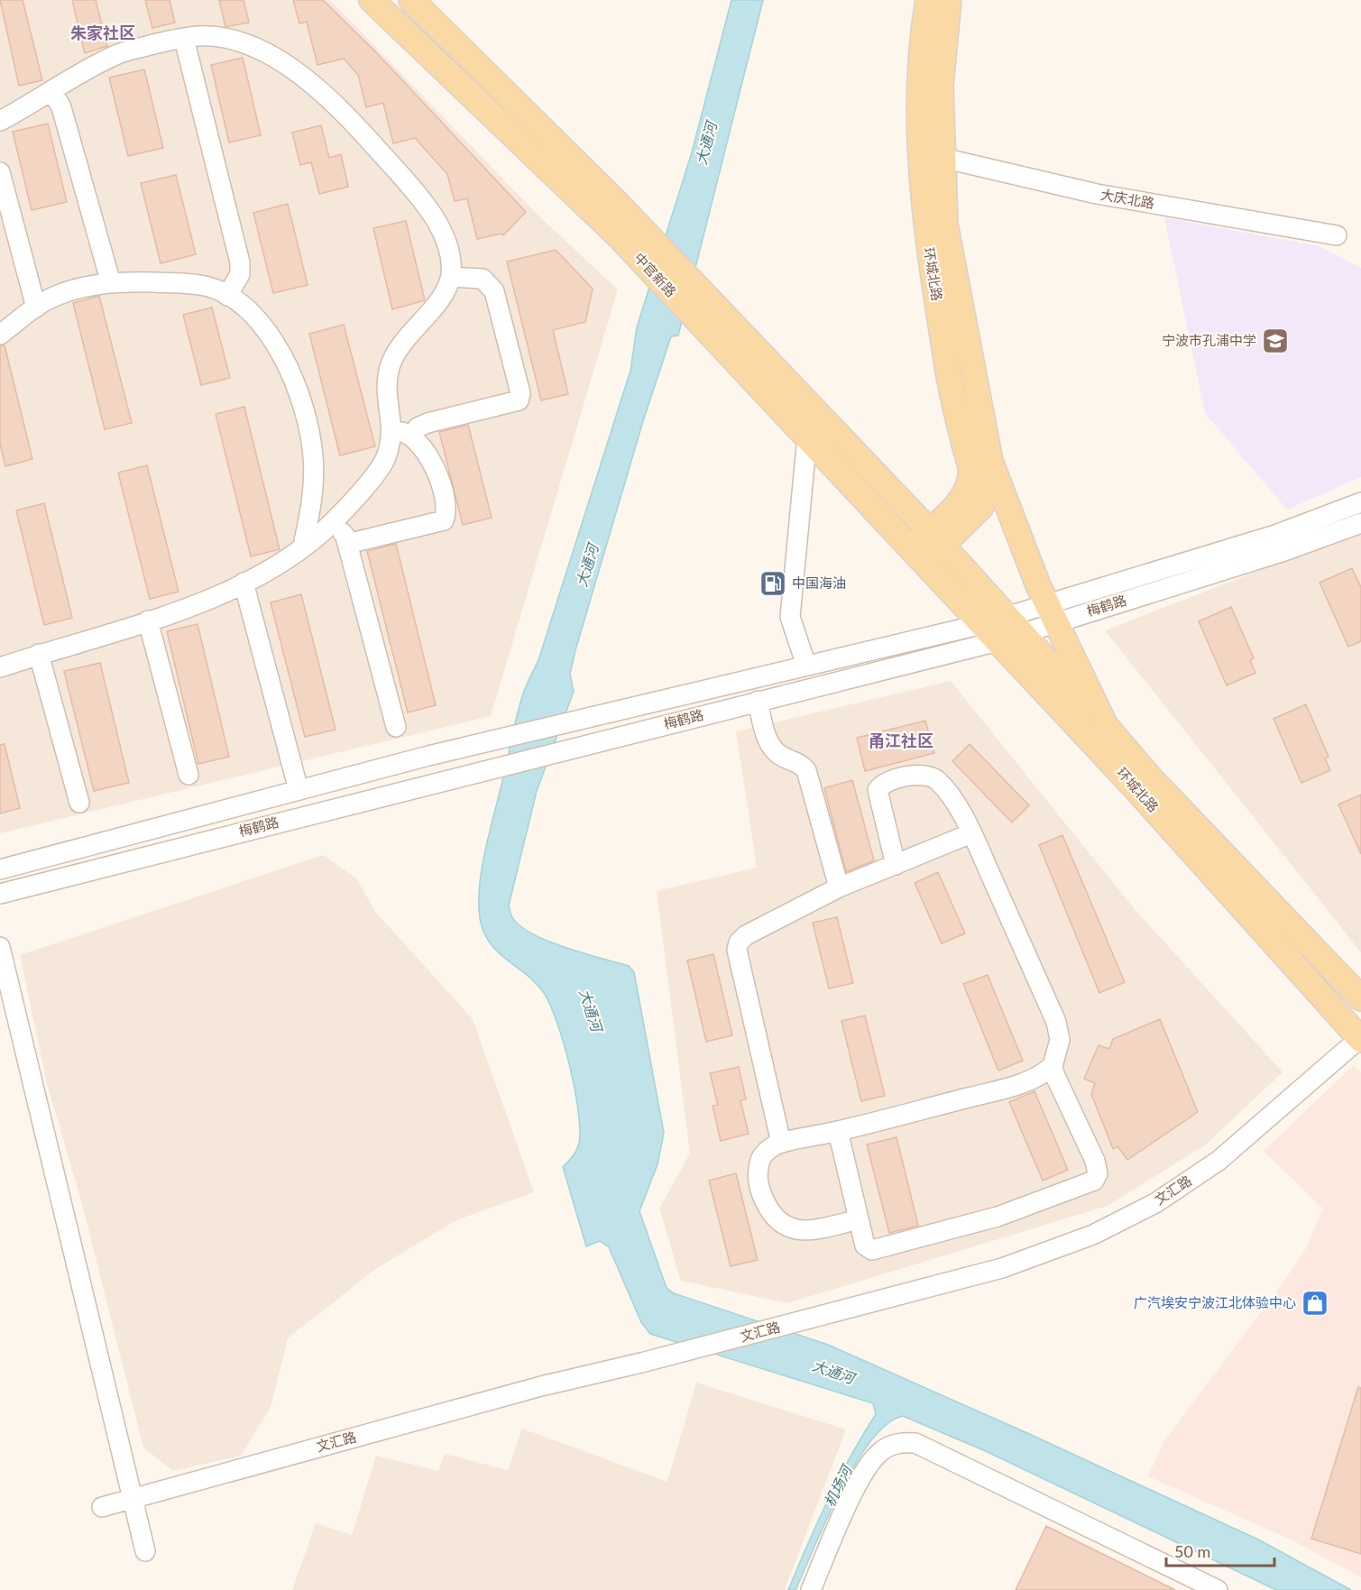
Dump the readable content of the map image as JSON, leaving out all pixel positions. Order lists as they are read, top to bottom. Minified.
{"streets":{"main road":["环城北路","中官新路"],"street":["大庆北路","梅鹤路","文汇路"]},"crossings":[["大庆北路","环城北路"],["环城北路","中官新路"],["环城北路","梅鹤路"],["环城北路","文汇路"]],"districts":["朱家社区","甬江社区"],"water":["大通河","机场河"],"places":{"school or university":["宁波市孔浦中学"],"fuel station":["中国海油"],"shop":["广汽埃安宁波江北体验中心"]},"scale_bar":"50 m"}
